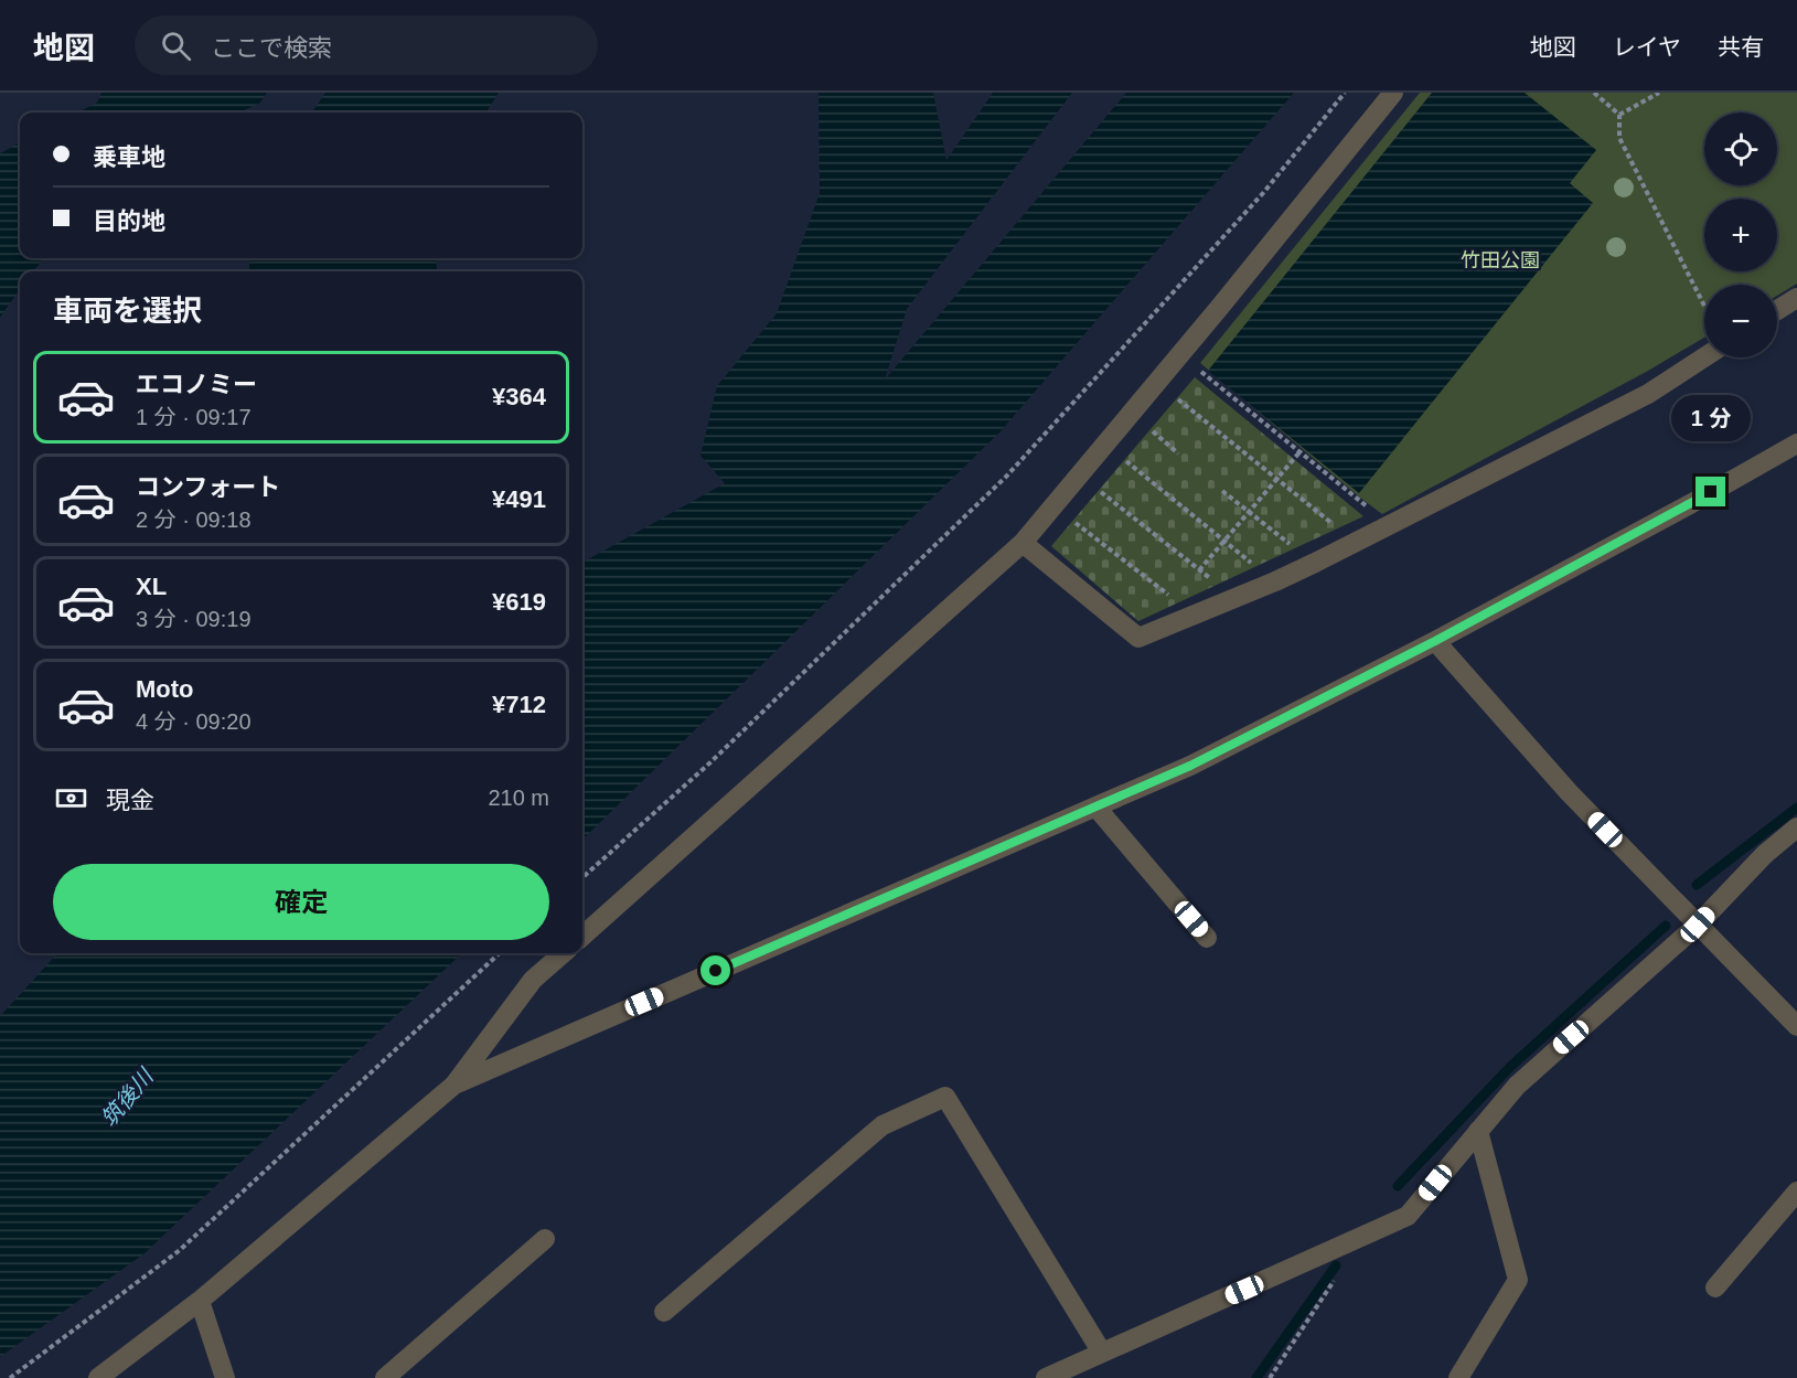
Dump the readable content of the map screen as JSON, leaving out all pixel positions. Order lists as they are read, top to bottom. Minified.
{"water":["筑後川"],"parks":["竹田公園"],"page":{"header":"地図","search":"ここで検索","nav":["地図","レイヤ","共有"],"map_buttons":["+","−"],"banner":["乗車地","目的地"],"heading":"車両を選択","list":[{"name":"エコノミー","note":"1 分 · 09:17","value":"¥364"},{"name":"コンフォート","note":"2 分 · 09:18","value":"¥491"},{"name":"XL","note":"3 分 · 09:19","value":"¥619"},{"name":"Moto","note":"4 分 · 09:20","value":"¥712"}],"bubble":"1 分","pay":["現金","210 m"],"buttons":"確定"}}
